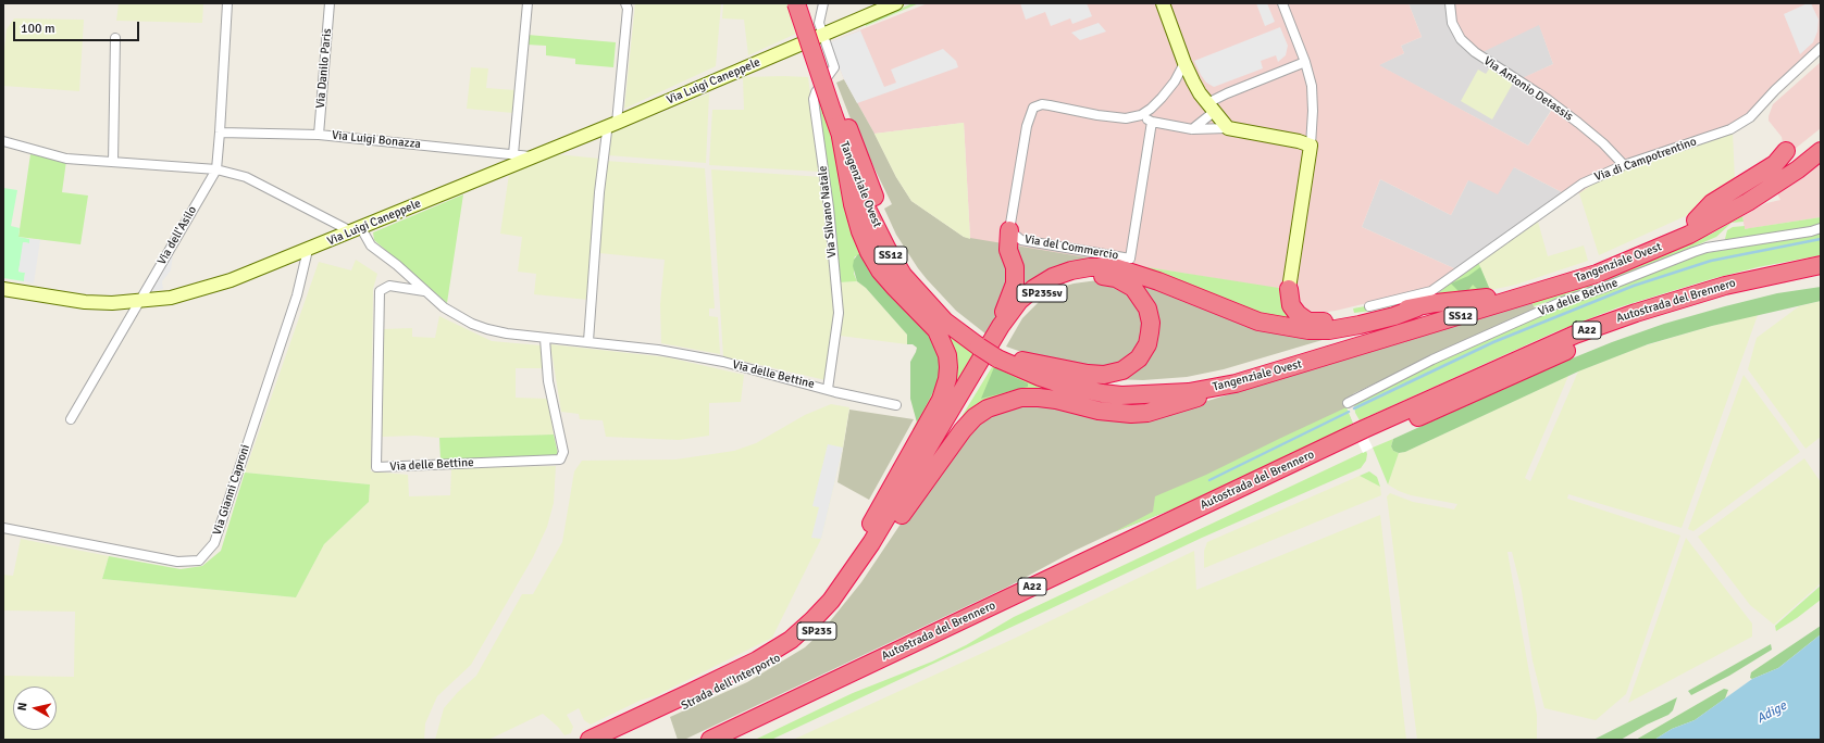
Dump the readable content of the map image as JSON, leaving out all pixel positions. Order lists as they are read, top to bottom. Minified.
{"streets":{"highway":["Tangenziale Ovest","SS12","SP235sv","Autostrada del Brennero","A22","SP235","Strada dell'Interporto"],"street":["Via Danilo Paris","Via Luigi Caneppele","Via Antonio Detassis","Via Luigi Bonazza","Via di Campotrentino","Via Silvano Natale","Via dell'Asilo","Via del Commercio","Via delle Bettine","Via Gianni Caproni"]},"crossings":[["Via Danilo Paris","Via Luigi Bonazza"],["Via Luigi Caneppele","Via Luigi Bonazza"],["Via Luigi Caneppele","Via Silvano Natale"],["Via Luigi Caneppele","Via dell'Asilo"],["Via Luigi Caneppele","Via delle Bettine"],["Via Luigi Caneppele","Via Gianni Caproni"],["Via Antonio Detassis","Via di Campotrentino"],["Tangenziale Ovest","SP235sv"],["Via Silvano Natale","Via delle Bettine"],["SP235sv","Strada dell'Interporto"]],"water":["Adige"],"scale_bar":"100 m","north":"left"}
